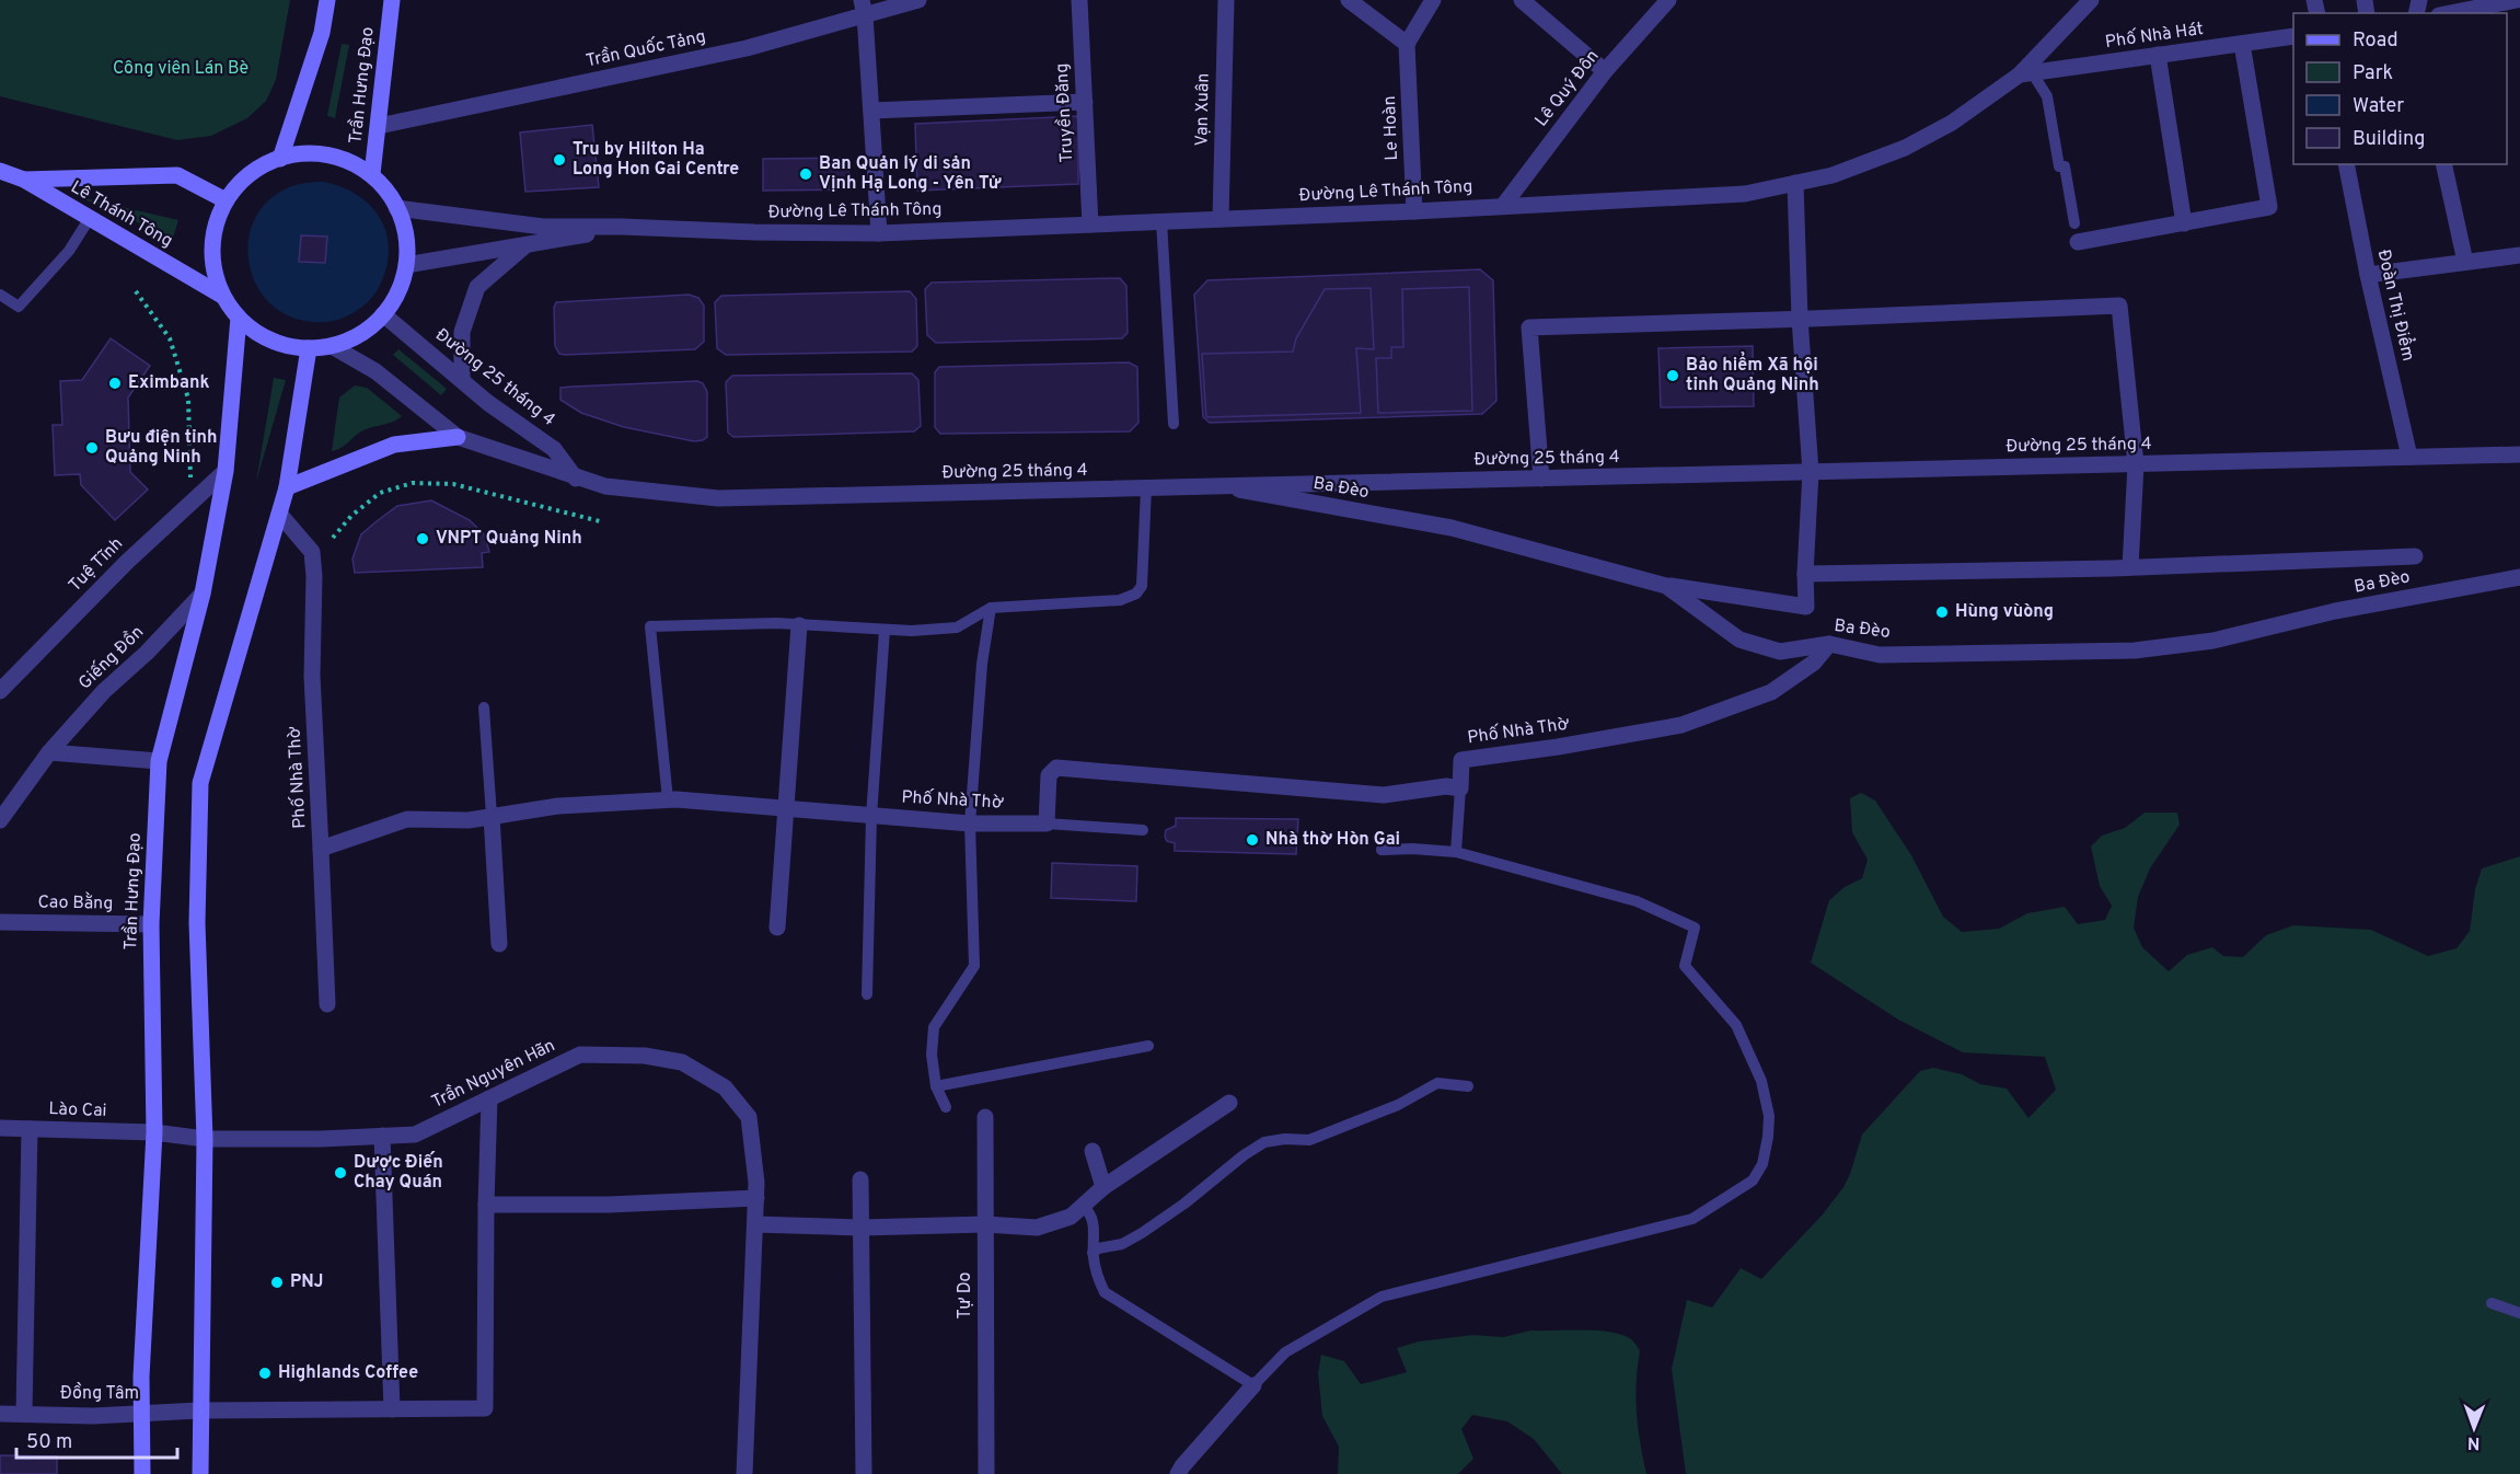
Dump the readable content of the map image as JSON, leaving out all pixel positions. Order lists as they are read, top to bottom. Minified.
{"streets":{"main road":["Trần Hưng Đạo","Lê Thánh Tông"],"street":["Phố Nhà Hát","Trần Quốc Tảng","Lê Quý Đôn","Vạn Xuân","Truyền Đăng","Le Hoàn","Đường Lê Thánh Tông","Đoàn Thị Điểm","Đường 25 tháng 4","Ba Đèo","Tuệ Tĩnh","Giếng Đồn","Phố Nhà Thờ","Cao Bằng","Trần Nguyên Hãn","Lào Cai","Tự Do","Đồng Tâm"]},"crossings":[["Phố Nhà Hát","Đường Lê Thánh Tông"],["Trần Quốc Tảng","Trần Hưng Đạo"],["Trần Hưng Đạo","Đường Lê Thánh Tông"],["Trần Hưng Đạo","Lê Thánh Tông"],["Trần Hưng Đạo","Đường 25 tháng 4"],["Trần Hưng Đạo","Tuệ Tĩnh"],["Trần Hưng Đạo","Giếng Đồn"],["Trần Hưng Đạo","Cao Bằng"],["Trần Hưng Đạo","Trần Nguyên Hãn"],["Trần Hưng Đạo","Lào Cai"],["Trần Hưng Đạo","Đồng Tâm"],["Lê Quý Đôn","Đường Lê Thánh Tông"],["Vạn Xuân","Đường Lê Thánh Tông"],["Truyền Đăng","Đường Lê Thánh Tông"],["Le Hoàn","Đường Lê Thánh Tông"],["Đường Lê Thánh Tông","Lê Thánh Tông"],["Đường Lê Thánh Tông","Đường 25 tháng 4"],["Lê Thánh Tông","Đường 25 tháng 4"],["Đoàn Thị Điểm","Đường 25 tháng 4"],["Đường 25 tháng 4","Ba Đèo"],["Ba Đèo","Phố Nhà Thờ"],["Trần Nguyên Hãn","Lào Cai"]],"parks":["Công viên Lán Bè"],"places":["Tru by Hilton Ha Long Hon Gai Centre","Ban Quản lý di sản Vịnh Hạ Long - Yên Tử","Bảo hiểm Xã hội tỉnh Quảng Ninh","Eximbank","Bưu điện tỉnh Quảng Ninh","VNPT Quảng Ninh","Hùng vùòng","Nhà thờ Hòn Gai","Dược Điến Chay Quán","PNJ","Highlands Coffee"],"legend":["Road","Park","Water","Building"],"scale_bar":"50 m","north":"bottom"}
